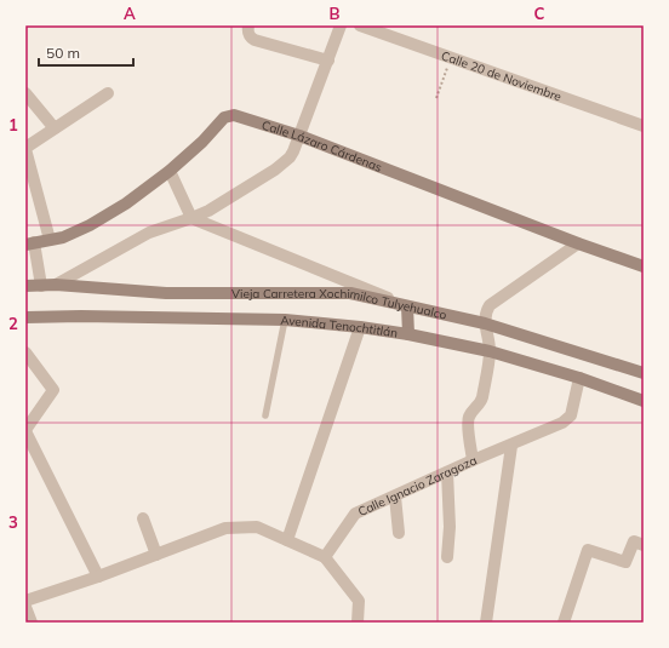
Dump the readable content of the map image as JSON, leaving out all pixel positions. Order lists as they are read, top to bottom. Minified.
{"streets":{"main road":["Calle Lázaro Cárdenas","Vieja Carretera Xochimilco Tulyehualco","Avenida Tenochtitlán"],"street":["Calle 20 de Noviembre","Calle Ignacio Zaragoza"]},"crossings":[["Avenida Tenochtitlán","Calle Ignacio Zaragoza"]],"scale_bar":"50 m","grid":{"columns":["A","B","C"],"rows":["1","2","3"]}}
